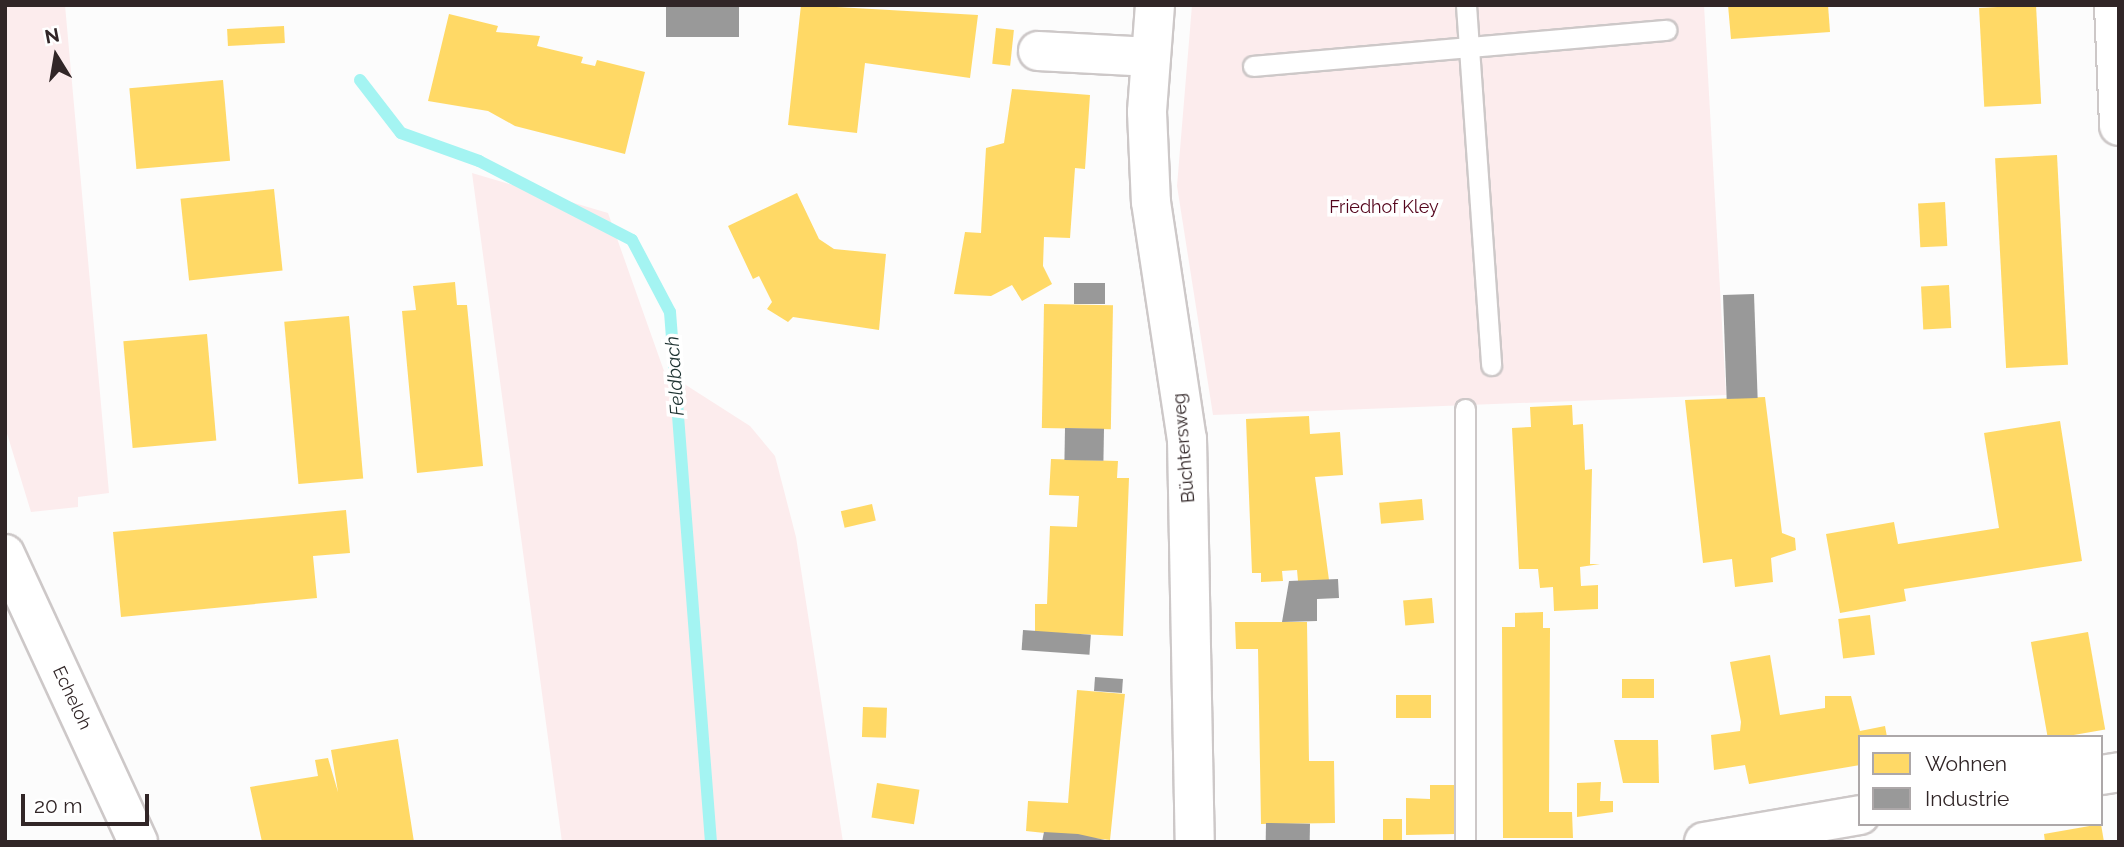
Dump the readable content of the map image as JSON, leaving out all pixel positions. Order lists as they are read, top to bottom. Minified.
{"streets":{"street":["Büchtersweg","Echeloh"]},"water":["Feldbach"],"parks":["Friedhof Kley"],"legend":["Wohnen","Industrie"],"scale_bar":"20 m","north":"top"}
